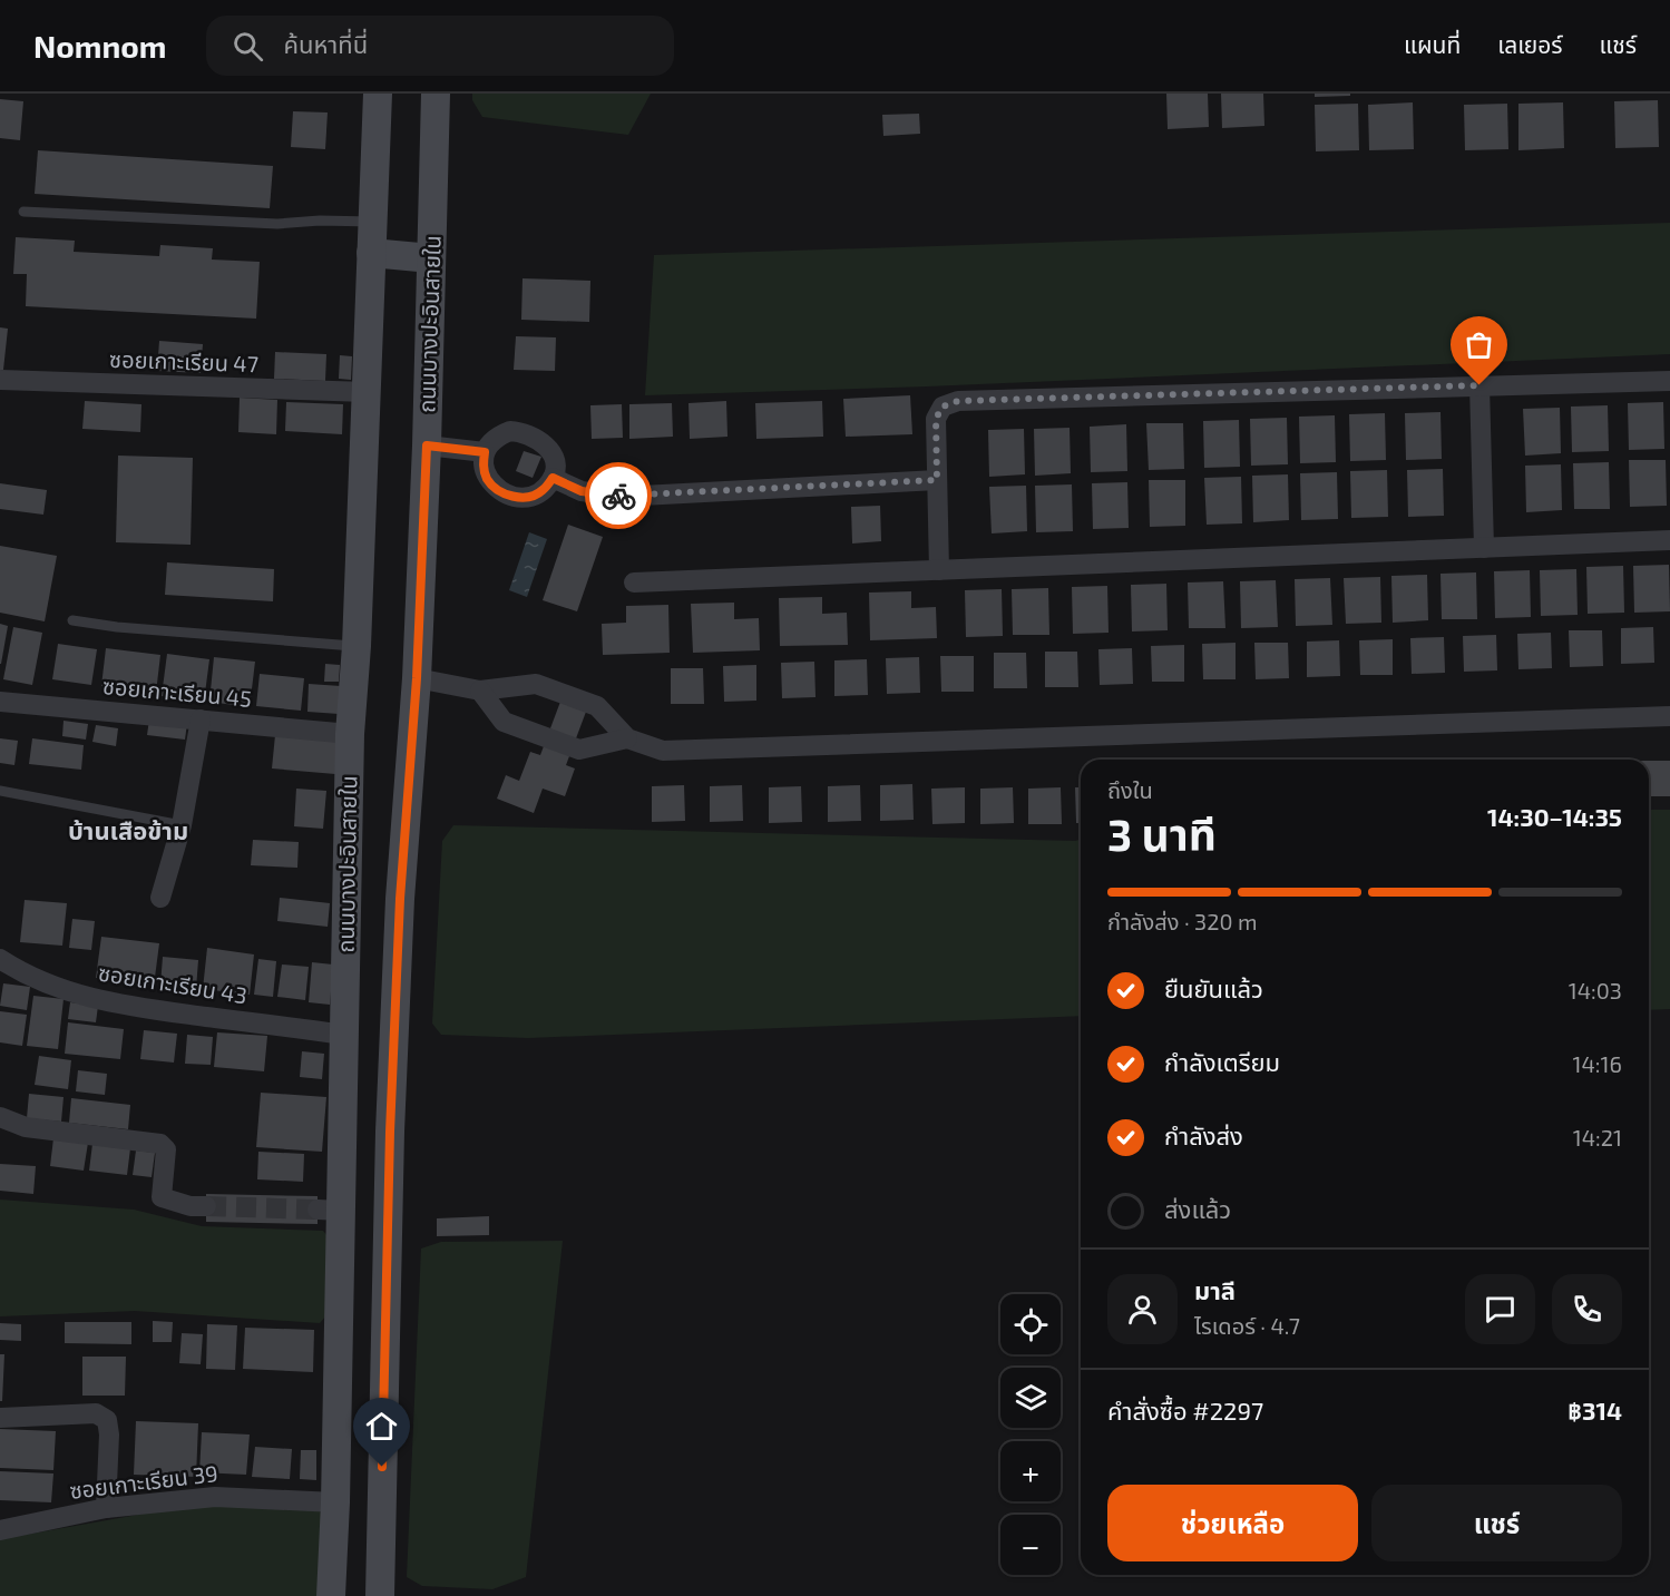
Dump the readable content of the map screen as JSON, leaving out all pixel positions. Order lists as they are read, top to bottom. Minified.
{"streets":{"main road":["ถนนบางปะอินสายใน"],"street":["ซอยเกาะเรียน 47","ซอยเกาะเรียน 45","ซอยเกาะเรียน 43","ซอยเกาะเรียน 39"]},"crossings":[["ถนนบางปะอินสายใน","ซอยเกาะเรียน 47"],["ถนนบางปะอินสายใน","ซอยเกาะเรียน 45"],["ถนนบางปะอินสายใน","ซอยเกาะเรียน 43"],["ถนนบางปะอินสายใน","ซอยเกาะเรียน 39"]],"districts":["บ้านเสือข้าม"],"page":{"header":"Nomnom","search":"ค้นหาที่นี่","nav":["แผนที่","เลเยอร์","แชร์"],"heading":["3 นาที","ถึงใน","14:30–14:35"],"panel":["มาลี","ไรเดอร์ · 4.7","คำสั่งซื้อ #2297","฿314"],"bar":"กำลังส่ง · 320 m","list":[["ยืนยันแล้ว","14:03"],["กำลังเตรียม","14:16"],["กำลังส่ง","14:21"],"ส่งแล้ว"],"map_buttons":["+","−"],"buttons":["ช่วยเหลือ","แชร์"]}}
